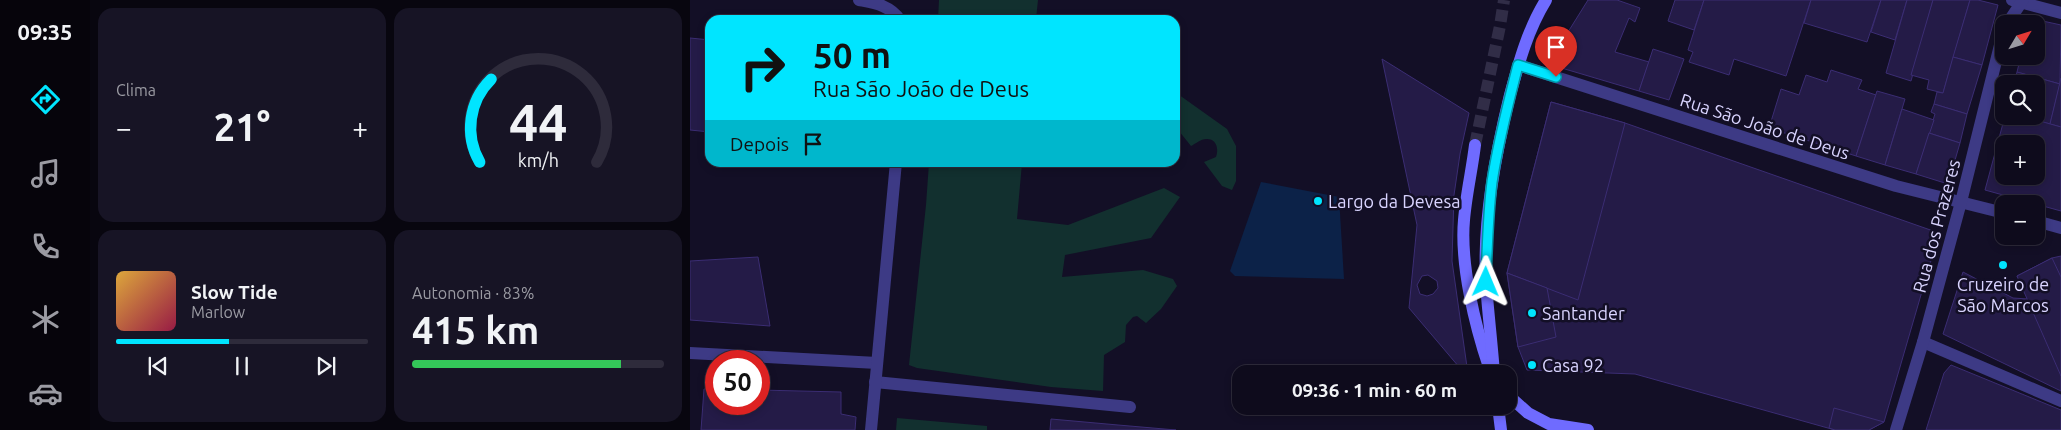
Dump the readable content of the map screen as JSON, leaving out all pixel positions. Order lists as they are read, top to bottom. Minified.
{"streets":{"street":["Rua São João de Deus","Rua dos Prazeres"]},"crossings":[["Rua São João de Deus","Rua dos Prazeres"]],"places":["Largo da Devesa","Cruzeiro de São Marcos","Santander","Casa 92"],"north":"top right","page":{"tabs":"09:35","tile":["Clima",["Autonomia · 83%","415 km"]],"map_buttons":["+","−"],"turn":["50 m","Rua São João de Deus"],"heat":["−","21°","+"],"then":"Depois","song":["Slow Tide","Marlow"],"limit":"50","trip":"09:36 · 1 min · 60 m","gauge":["44","km/h"]}}
